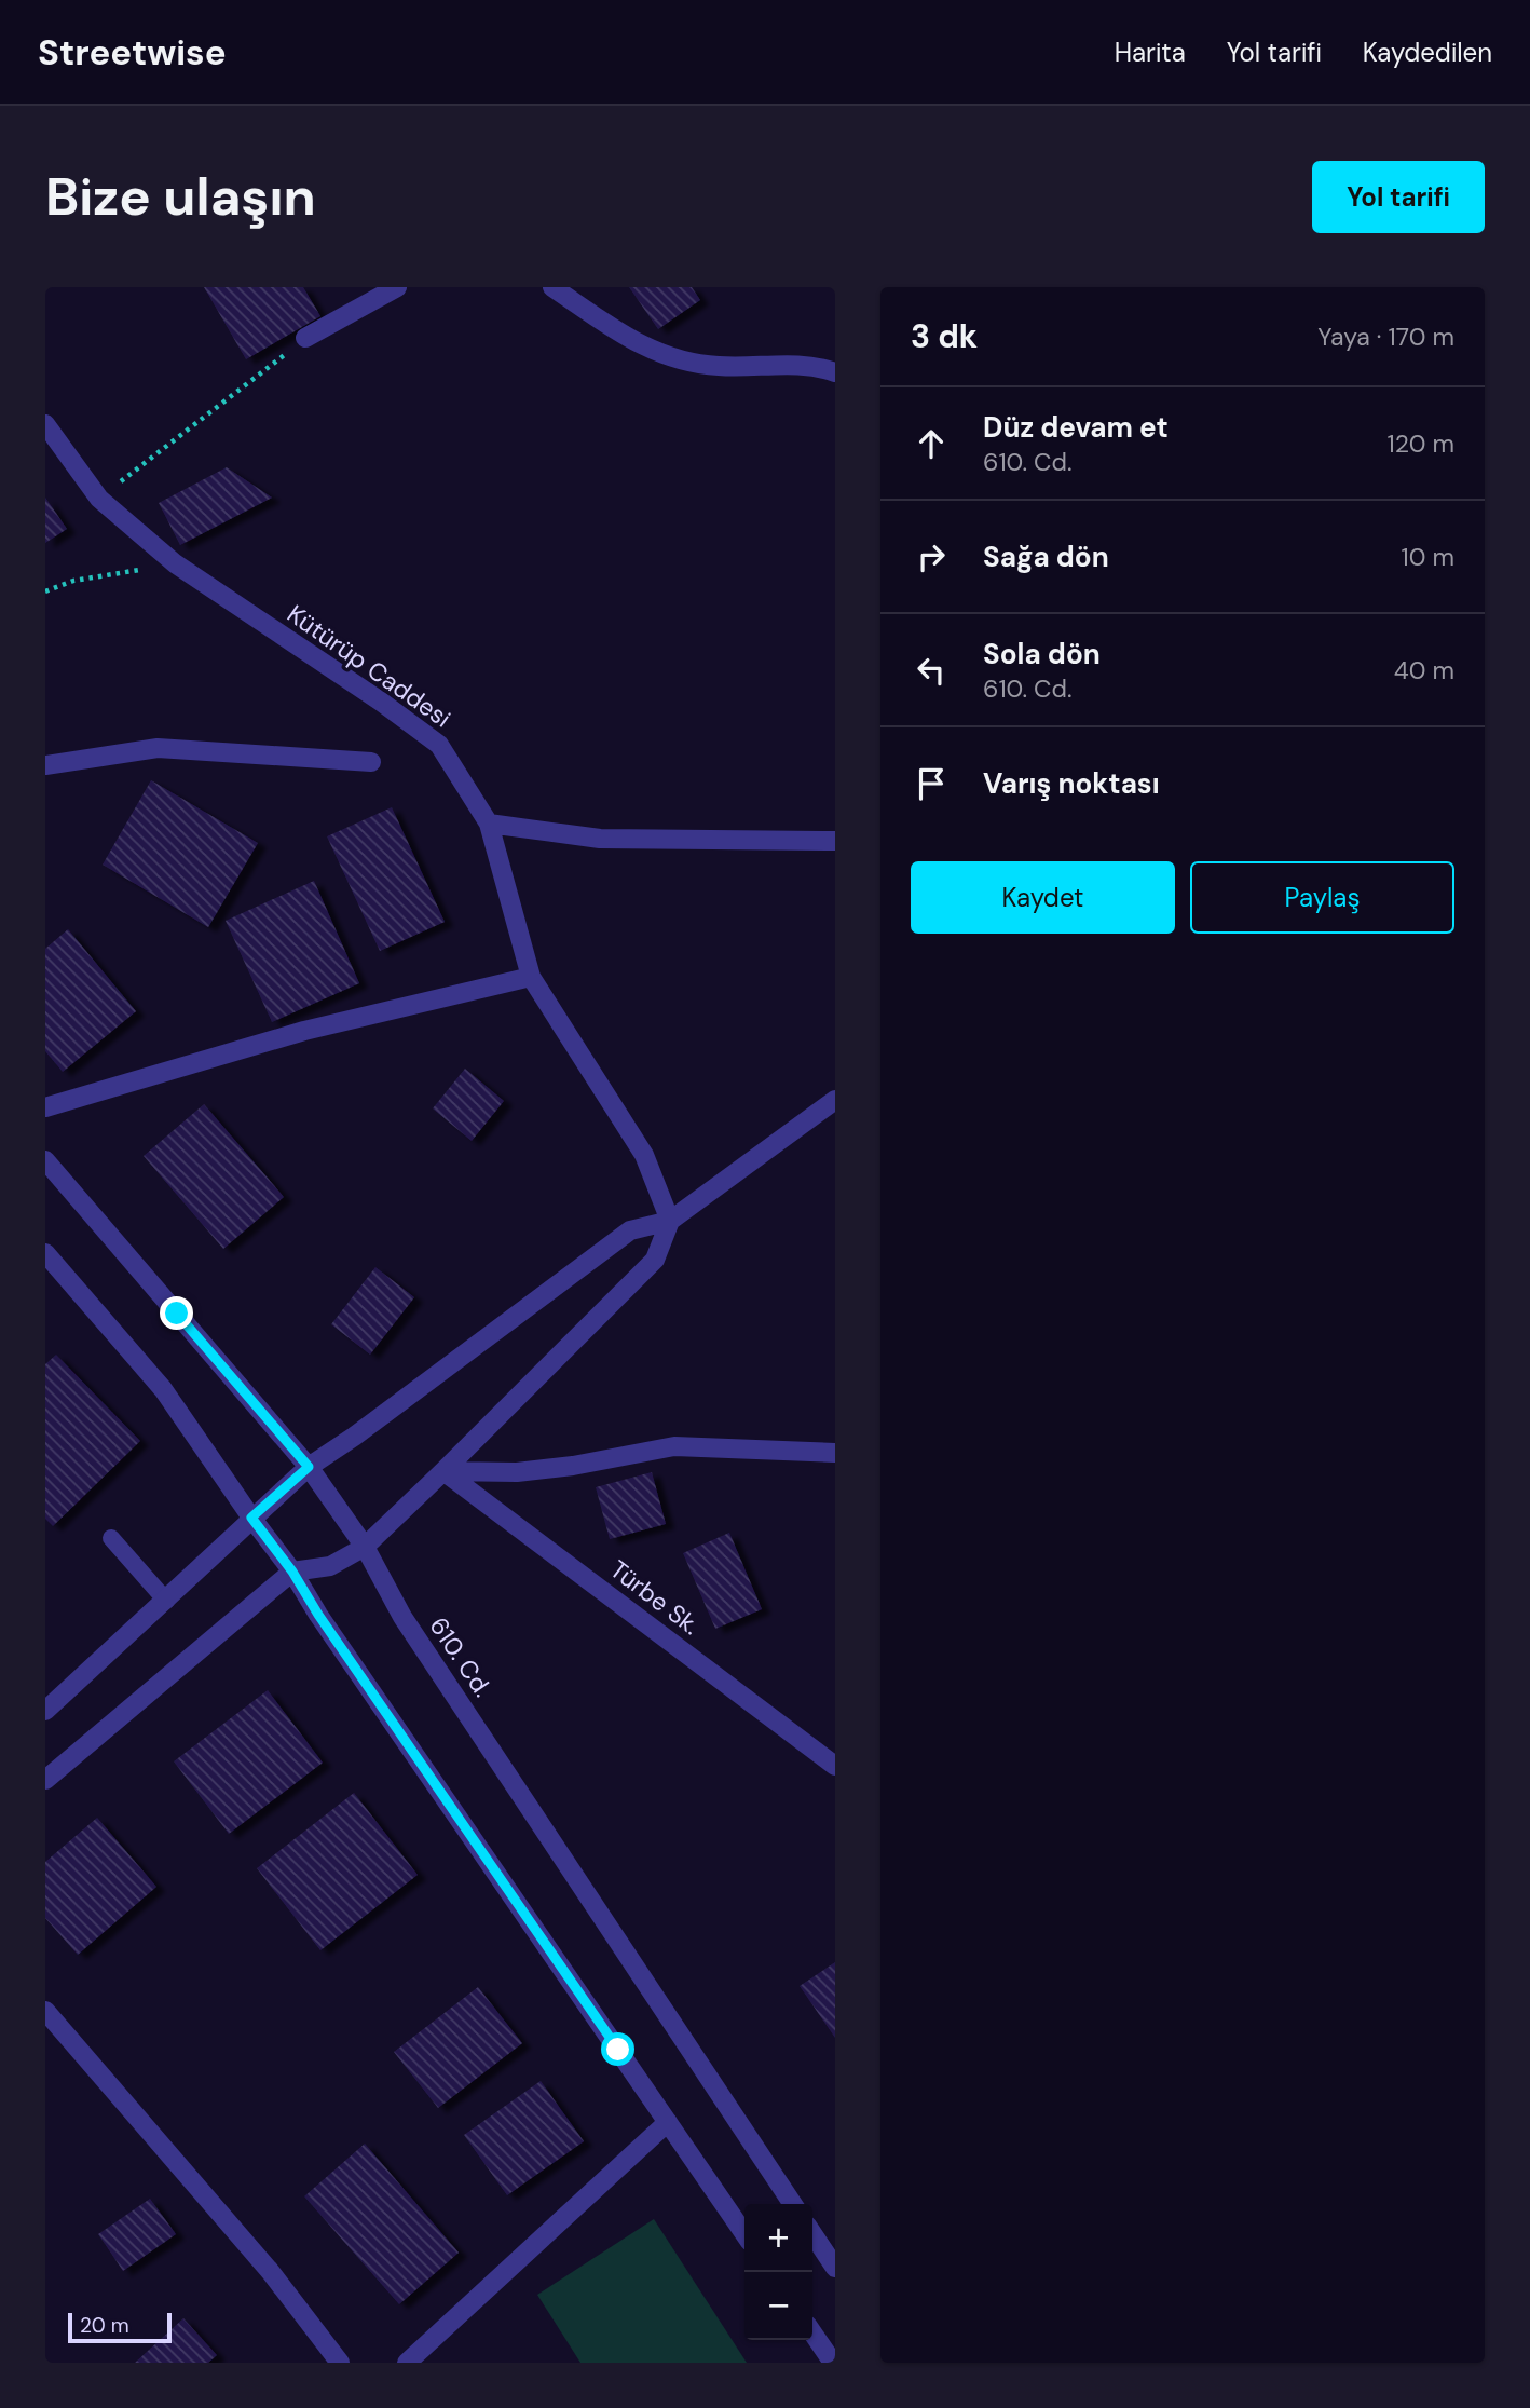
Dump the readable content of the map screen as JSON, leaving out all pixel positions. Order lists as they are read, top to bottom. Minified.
{"streets":{"street":["Kütürüp Caddesi","Türbe Sk.","610. Cd."]},"scale_bar":"20 m","page":{"header":"Streetwise","nav":["Harita","Yol tarifi","Kaydedilen"],"buttons":["Yol tarifi",["Kaydet","Paylaş"]],"title":"Bize ulaşın","heading":["3 dk","Yaya · 170 m"],"list":[["Düz devam et","610. Cd.","120 m"],["Sağa dön","10 m"],["Sola dön","610. Cd.","40 m"],"Varış noktası"],"map_buttons":["+","−"],"scale":"20 m"}}
